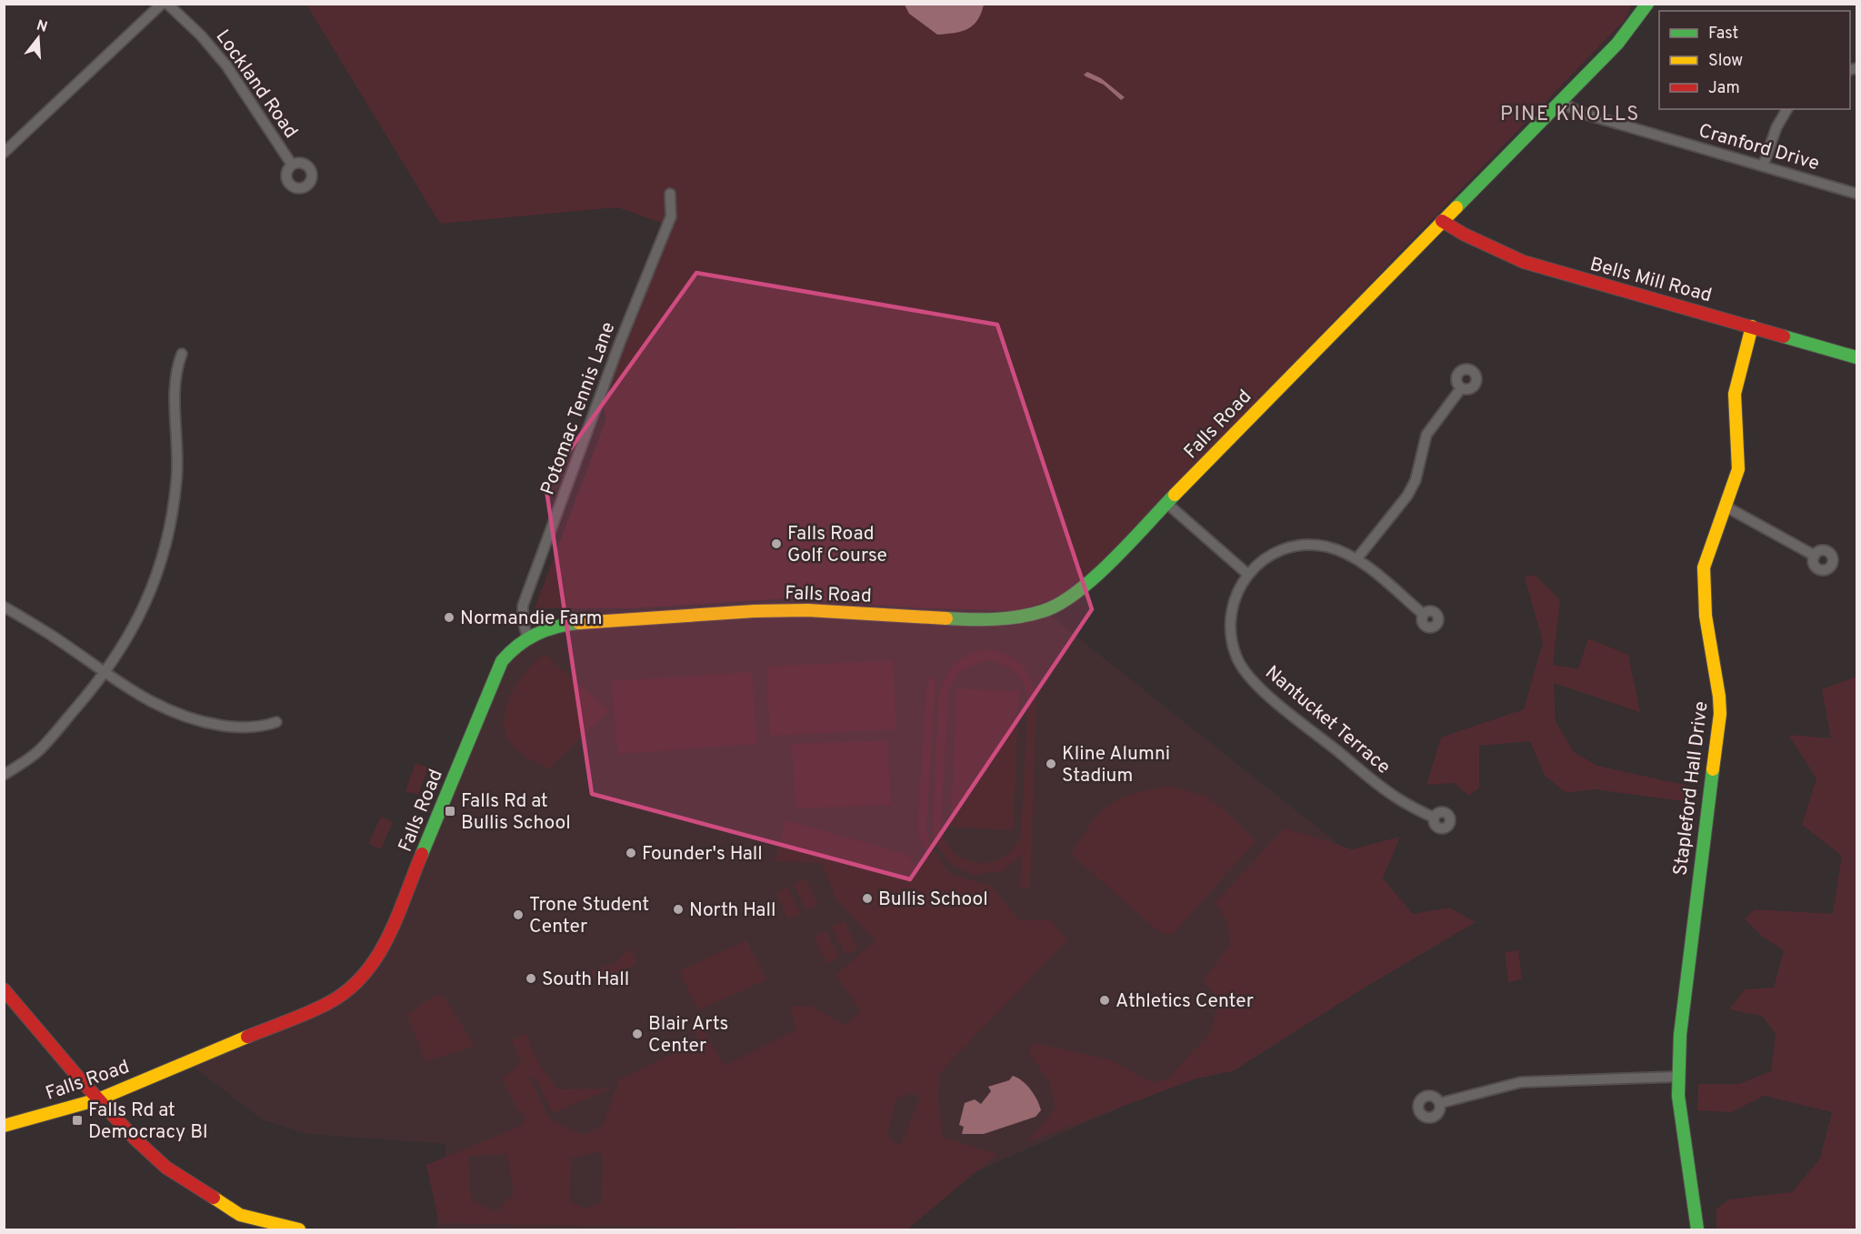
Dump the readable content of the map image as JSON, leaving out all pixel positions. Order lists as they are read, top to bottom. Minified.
{"streets":{"main road":["Bells Mill Road","Falls Road","Stapleford Hall Drive"],"street":["Lockland Road","Cranford Drive","Potomac Tennis Lane","Nantucket Terrace"]},"crossings":[["Cranford Drive","Falls Road"],["Bells Mill Road","Falls Road"],["Bells Mill Road","Stapleford Hall Drive"],["Potomac Tennis Lane","Falls Road"]],"districts":["PINE KNOLLS"],"places":{"other":["Falls Road Golf Course","Normandie Farm","Kline Alumni Stadium","Founder's Hall","Bullis School","North Hall","Trone Student Center","South Hall","Athletics Center","Blair Arts Center"],"transit":["Falls Rd at Bullis School","Falls Rd at Democracy Bl"]},"legend":["Fast","Slow","Jam"],"north":"top"}
